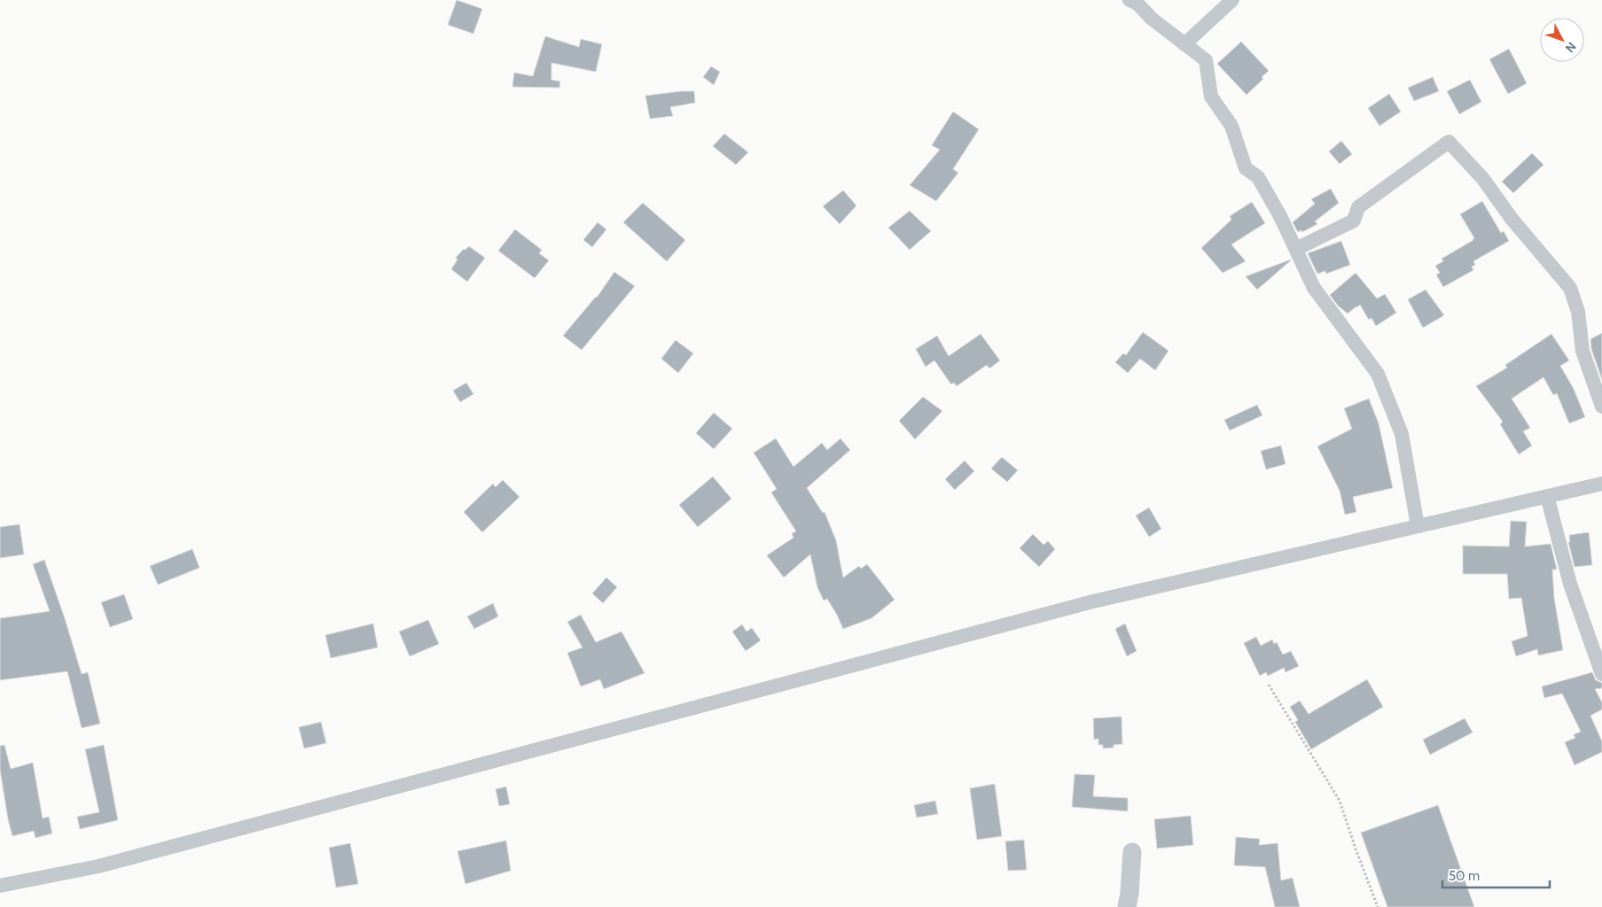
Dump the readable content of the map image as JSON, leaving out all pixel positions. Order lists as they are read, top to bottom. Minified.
{"scale_bar":"50 m","north":"bottom right"}
